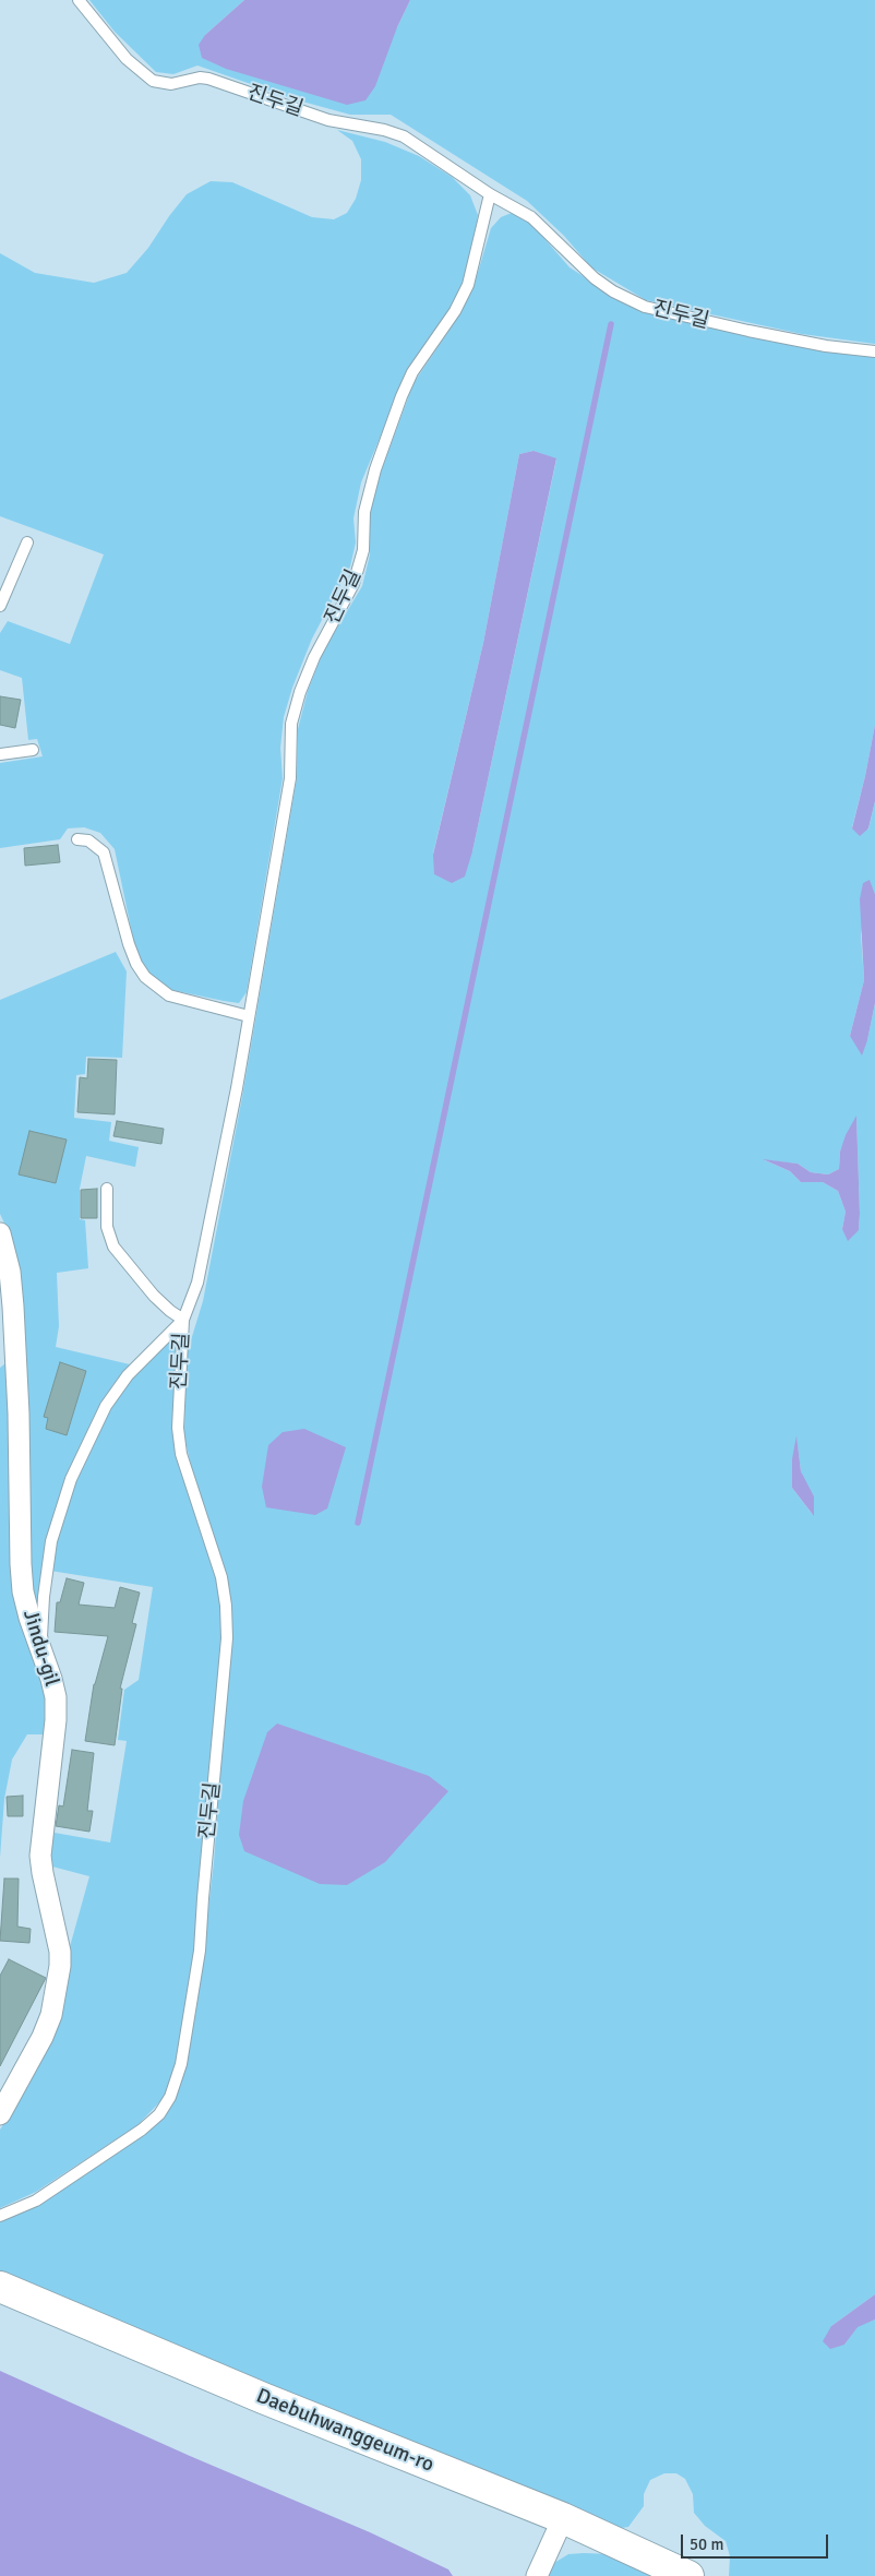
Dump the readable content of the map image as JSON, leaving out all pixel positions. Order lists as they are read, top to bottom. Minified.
{"streets":{"main road":["Daebuhwanggeum-ro"],"street":["Jindu-gil"],"lane":["진두길"]},"crossings":[["진두길","Jindu-gil"]],"scale_bar":"50 m"}
